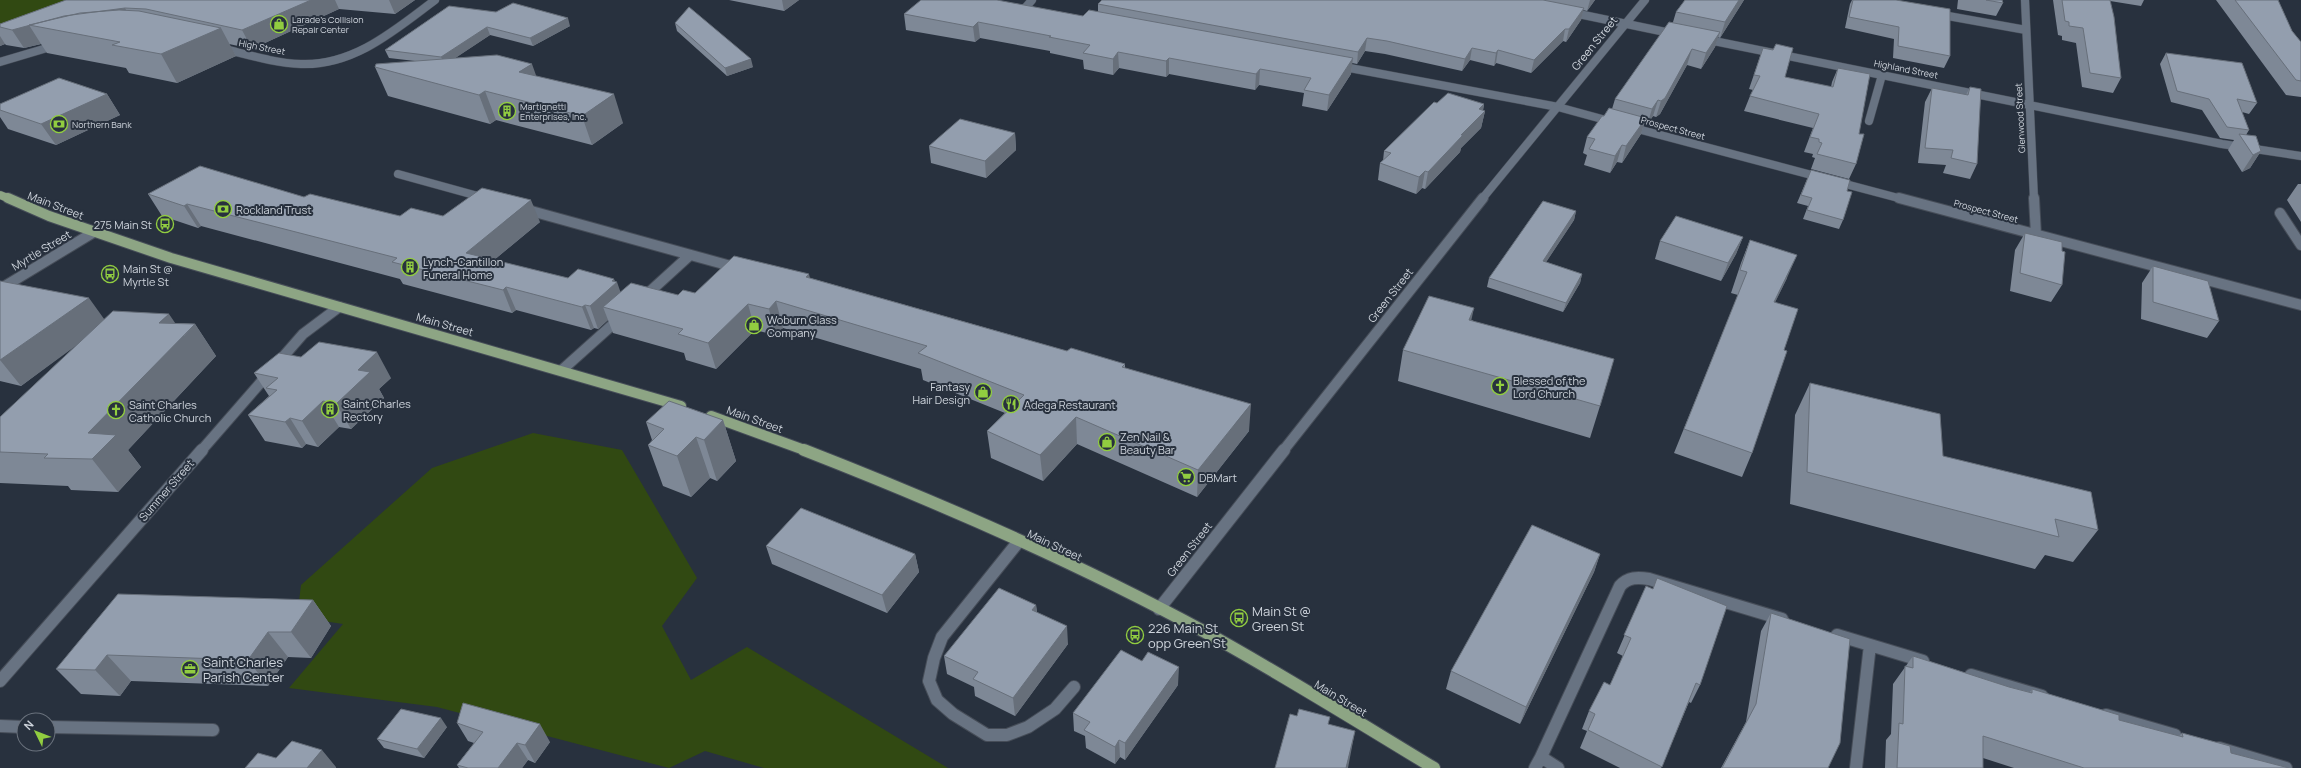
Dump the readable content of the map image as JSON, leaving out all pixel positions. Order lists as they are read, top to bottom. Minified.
{"streets":{"main road":["Main Street"],"street":["Green Street","High Street","Highland Street","Glenwood Street","Prospect Street","Myrtle Street","Summer Street"]},"crossings":[["Green Street","Highland Street"],["Green Street","Prospect Street"],["Green Street","Main Street"],["Highland Street","Glenwood Street"],["Glenwood Street","Prospect Street"],["Main Street","Myrtle Street"],["Main Street","Summer Street"]],"places":{"shop":["Larade's Collision Repair Center","Woburn Glass Company","Fantasy Hair Design","Zen Nail & Beauty Bar"],"building":["Martignetti Enterprises, Inc.","Lynch-Cantillon Funeral Home","Saint Charles Rectory"],"bank":["Northern Bank","Rockland Trust"],"bus stop":["275 Main St","Main St @ Myrtle St","Main St @ Green St","226 Main St opp Green St"],"church":["Blessed of the Lord Church","Saint Charles Catholic Church"],"restaurant":["Adega Restaurant"],"supermarket":["DBMart"],"office":["Saint Charles Parish Center"]},"north":"top left"}
